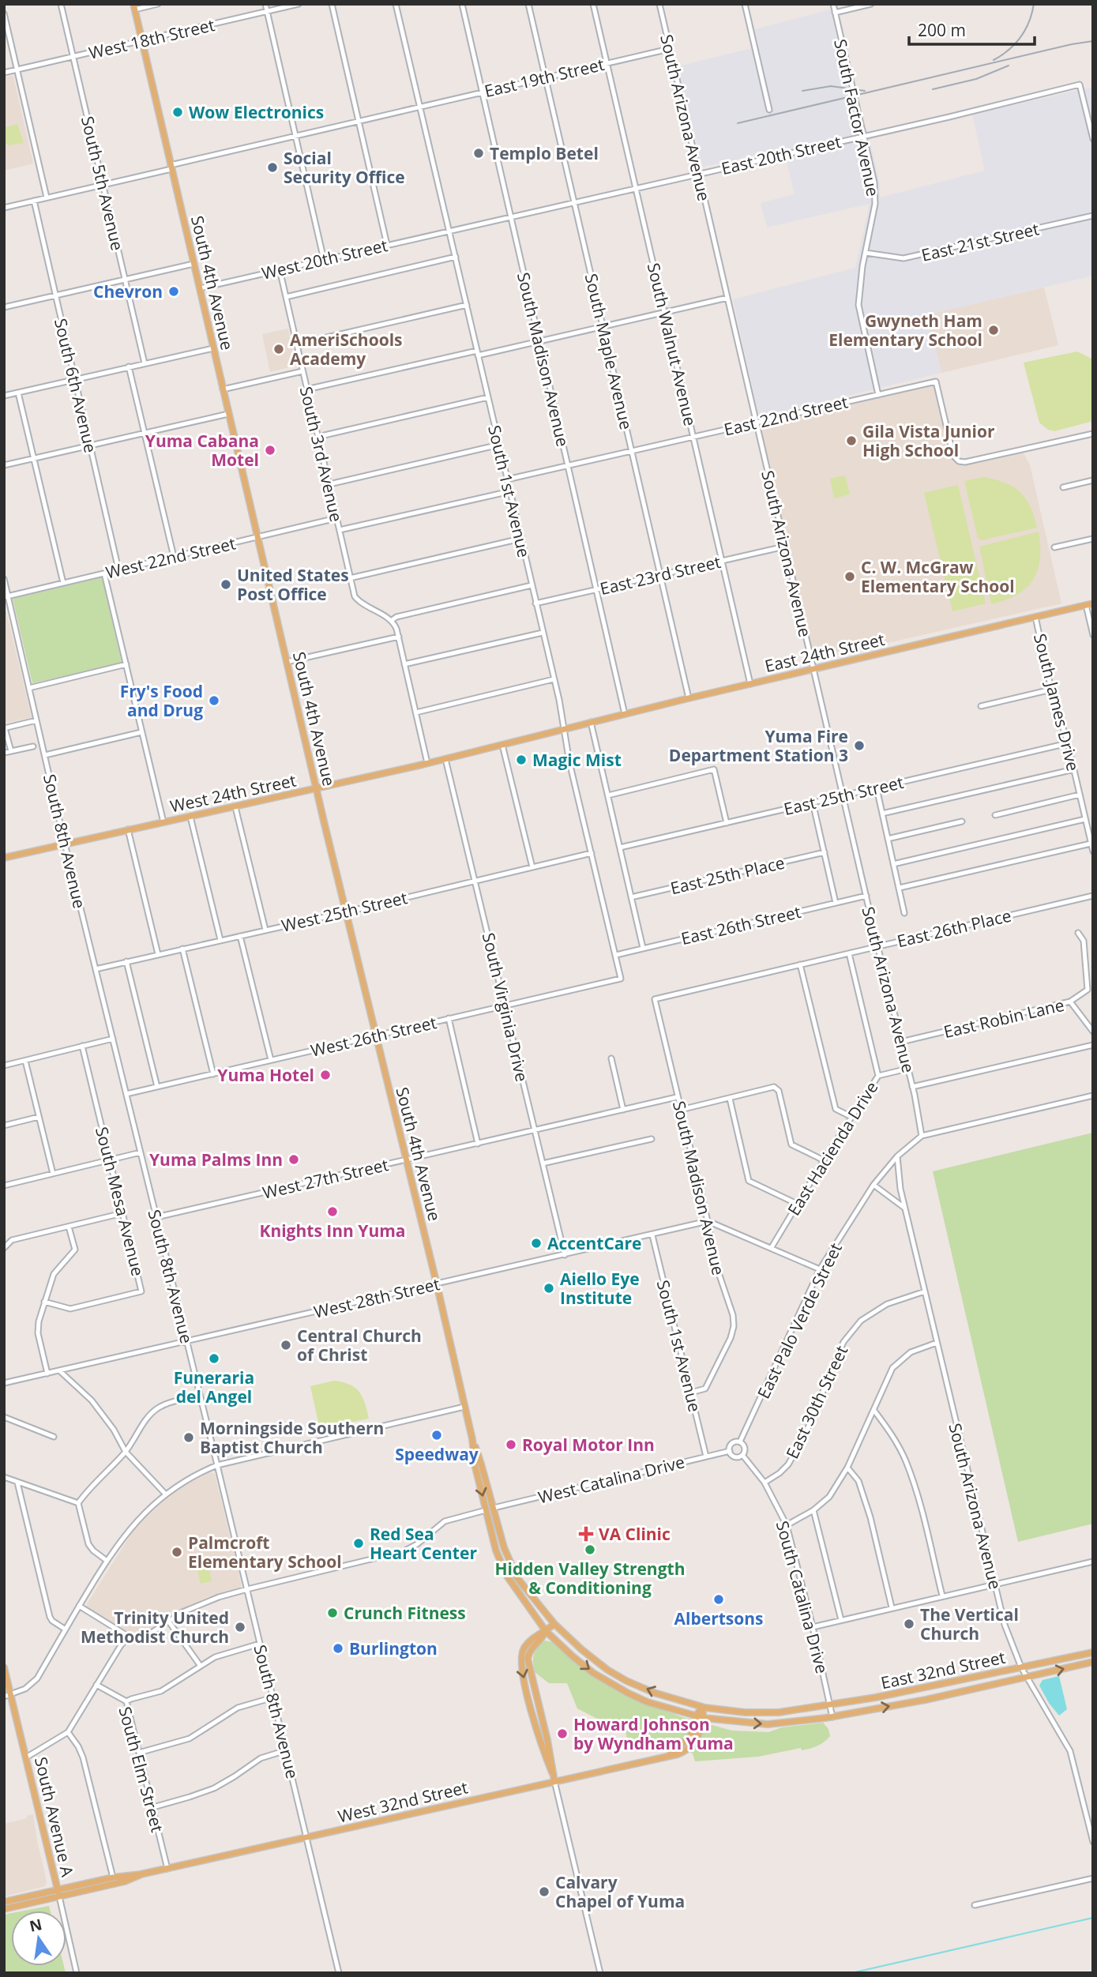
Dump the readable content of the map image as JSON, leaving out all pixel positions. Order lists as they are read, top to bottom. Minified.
{"streets":{"main road":["South 4th Avenue","East 24th Street","West 24th Street","East 32nd Street","West 32nd Street","South Avenue A"],"street":["West 18th Street","East 19th Street","South Arizona Avenue","South Factor Avenue","East 20th Street","South 5th Avenue","East 21st Street","West 20th Street","South Walnut Avenue","South Maple Avenue","South Madison Avenue","South 6th Avenue","East 22nd Street","South 3rd Avenue","South 1st Avenue","West 22nd Street","East 23rd Street","South James Drive","East 25th Street","South 8th Avenue","East 25th Place","West 25th Street","East 26th Street","East 26th Place","South Virginia Drive","East Robin Lane","West 26th Street","East Hacienda Drive","West 27th Street","South Mesa Avenue","West 28th Street","East Palo Verde Street","East 30th Street","West Catalina Drive","South Catalina Drive","South Elm Street"]},"crossings":[["West 18th Street","South 5th Avenue"],["West 18th Street","South 4th Avenue"],["East 19th Street","South Arizona Avenue"],["East 19th Street","South 5th Avenue"],["East 19th Street","South 4th Avenue"],["East 19th Street","South Walnut Avenue"],["East 19th Street","South Maple Avenue"],["East 19th Street","South Madison Avenue"],["East 19th Street","South 6th Avenue"],["East 19th Street","South 1st Avenue"],["South Arizona Avenue","East 20th Street"],["South Arizona Avenue","East 22nd Street"],["South Arizona Avenue","East 23rd Street"],["South Arizona Avenue","East 24th Street"],["South Arizona Avenue","East 25th Street"],["South Arizona Avenue","East 26th Street"],["South Arizona Avenue","East 26th Place"],["South Arizona Avenue","East Robin Lane"],["South Arizona Avenue","East Hacienda Drive"],["South Arizona Avenue","East Palo Verde Street"],["South Arizona Avenue","East 30th Street"],["South Arizona Avenue","East 32nd Street"],["South Factor Avenue","East 20th Street"],["South Factor Avenue","East 21st Street"],["South Factor Avenue","East 22nd Street"],["East 20th Street","West 20th Street"],["East 20th Street","South Walnut Avenue"],["East 20th Street","South Maple Avenue"],["East 20th Street","South Madison Avenue"],["East 20th Street","South 1st Avenue"],["West 20th Street","South 4th Avenue"],["West 20th Street","South 3rd Avenue"],["West 20th Street","South 1st Avenue"],["South 4th Avenue","West 22nd Street"],["South 4th Avenue","West 24th Street"],["South 4th Avenue","West 25th Street"],["South 4th Avenue","West 26th Street"],["South 4th Avenue","West 27th Street"],["South 4th Avenue","West 28th Street"],["South 4th Avenue","West Catalina Drive"],["South Walnut Avenue","East 22nd Street"],["South Walnut Avenue","East 23rd Street"],["South Walnut Avenue","East 24th Street"],["South Maple Avenue","East 22nd Street"],["South Maple Avenue","East 23rd Street"],["South Maple Avenue","East 24th Street"],["South Madison Avenue","East 22nd Street"],["South Madison Avenue","South 1st Avenue"],["South Madison Avenue","East 23rd Street"],["South Madison Avenue","East 24th Street"],["South Madison Avenue","East 26th Place"],["South Madison Avenue","West 27th Street"],["South Madison Avenue","West 28th Street"],["South 6th Avenue","West 22nd Street"],["East 22nd Street","South 1st Avenue"],["South 3rd Avenue","West 22nd Street"],["South 1st Avenue","East 23rd Street"],["South 1st Avenue","East 24th Street"],["South 1st Avenue","West 24th Street"],["South 1st Avenue","West 25th Street"],["South 1st Avenue","East 26th Street"],["South 1st Avenue","West 26th Street"],["South 1st Avenue","West 28th Street"],["South 1st Avenue","West Catalina Drive"],["West 22nd Street","South 8th Avenue"],["East 24th Street","South James Drive"],["East 24th Street","West 24th Street"],["South James Drive","East 25th Street"],["West 24th Street","South 8th Avenue"],["West 24th Street","South Virginia Drive"],["South 8th Avenue","West 25th Street"],["South 8th Avenue","West 26th Street"],["South 8th Avenue","West 27th Street"],["South 8th Avenue","West 28th Street"],["South 8th Avenue","West 32nd Street"],["West 25th Street","South Virginia Drive"],["South Virginia Drive","West 26th Street"],["South Virginia Drive","West 27th Street"],["South Virginia Drive","West 28th Street"],["East Palo Verde Street","West Catalina Drive"],["East Palo Verde Street","South Catalina Drive"],["East 30th Street","South Catalina Drive"],["West Catalina Drive","South Catalina Drive"],["South Catalina Drive","East 32nd Street"],["South Elm Street","West 32nd Street"],["West 32nd Street","South Avenue A"]],"places":{"other":["Wow Electronics","Templo Betel","Social Security Office","Chevron","Gwyneth Ham Elementary School","AmeriSchools Academy","Gila Vista Junior High School","Yuma Cabana Motel","C. W. McGraw Elementary School","United States Post Office","Fry's Food and Drug","Yuma Fire Department Station 3","Magic Mist","Yuma Hotel","Yuma Palms Inn","Knights Inn Yuma","AccentCare","Aiello Eye Institute","Central Church of Christ","Funeraria del Angel","Speedway","Morningside Southern Baptist Church","Royal Motor Inn","Red Sea Heart Center","Hidden Valley Strength & Conditioning","Palmcroft Elementary School","Albertsons","Crunch Fitness","The Vertical Church","Trinity United Methodist Church","Burlington","Howard Johnson by Wyndham Yuma","Calvary Chapel of Yuma"],"health":["VA Clinic"]},"scale_bar":"200 m","north":"top"}
